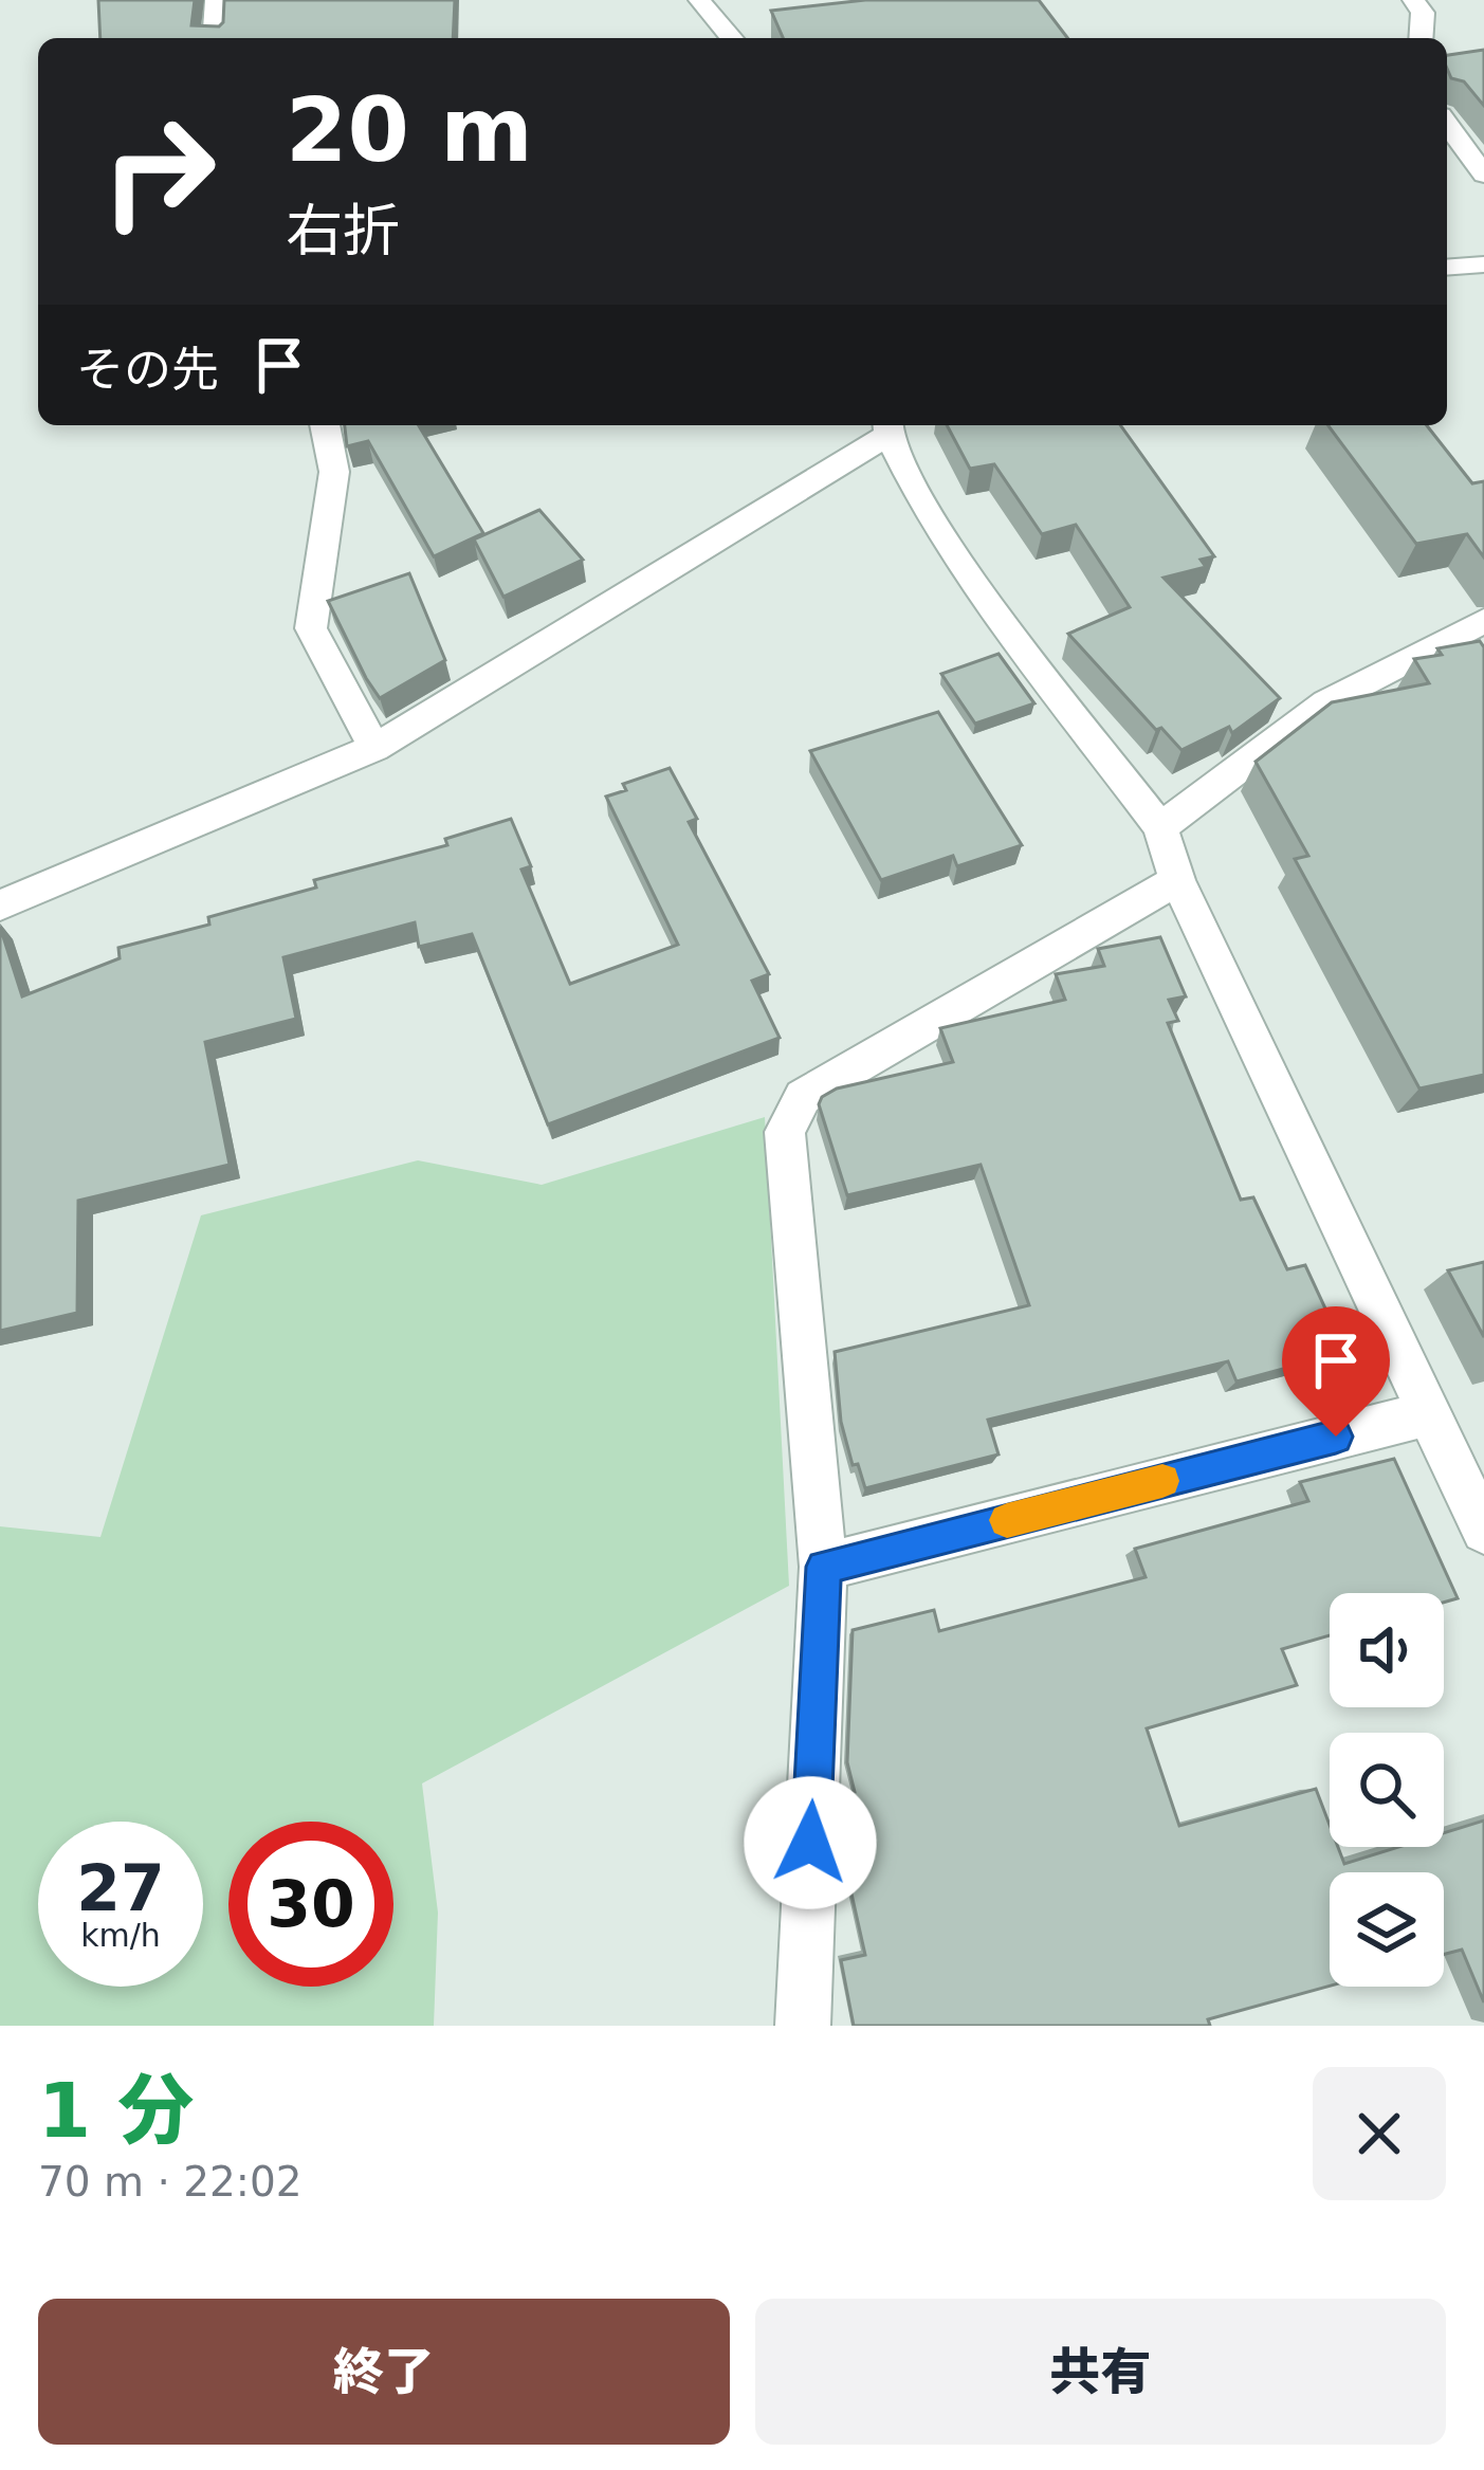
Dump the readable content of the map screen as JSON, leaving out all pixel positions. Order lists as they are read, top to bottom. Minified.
{"page":{"turn":["20 m","右折"],"then":"その先","speed":"27 km/h","limit":"30","heading":["1 分","70 m · 22:02"],"buttons":["終了","共有"]}}
